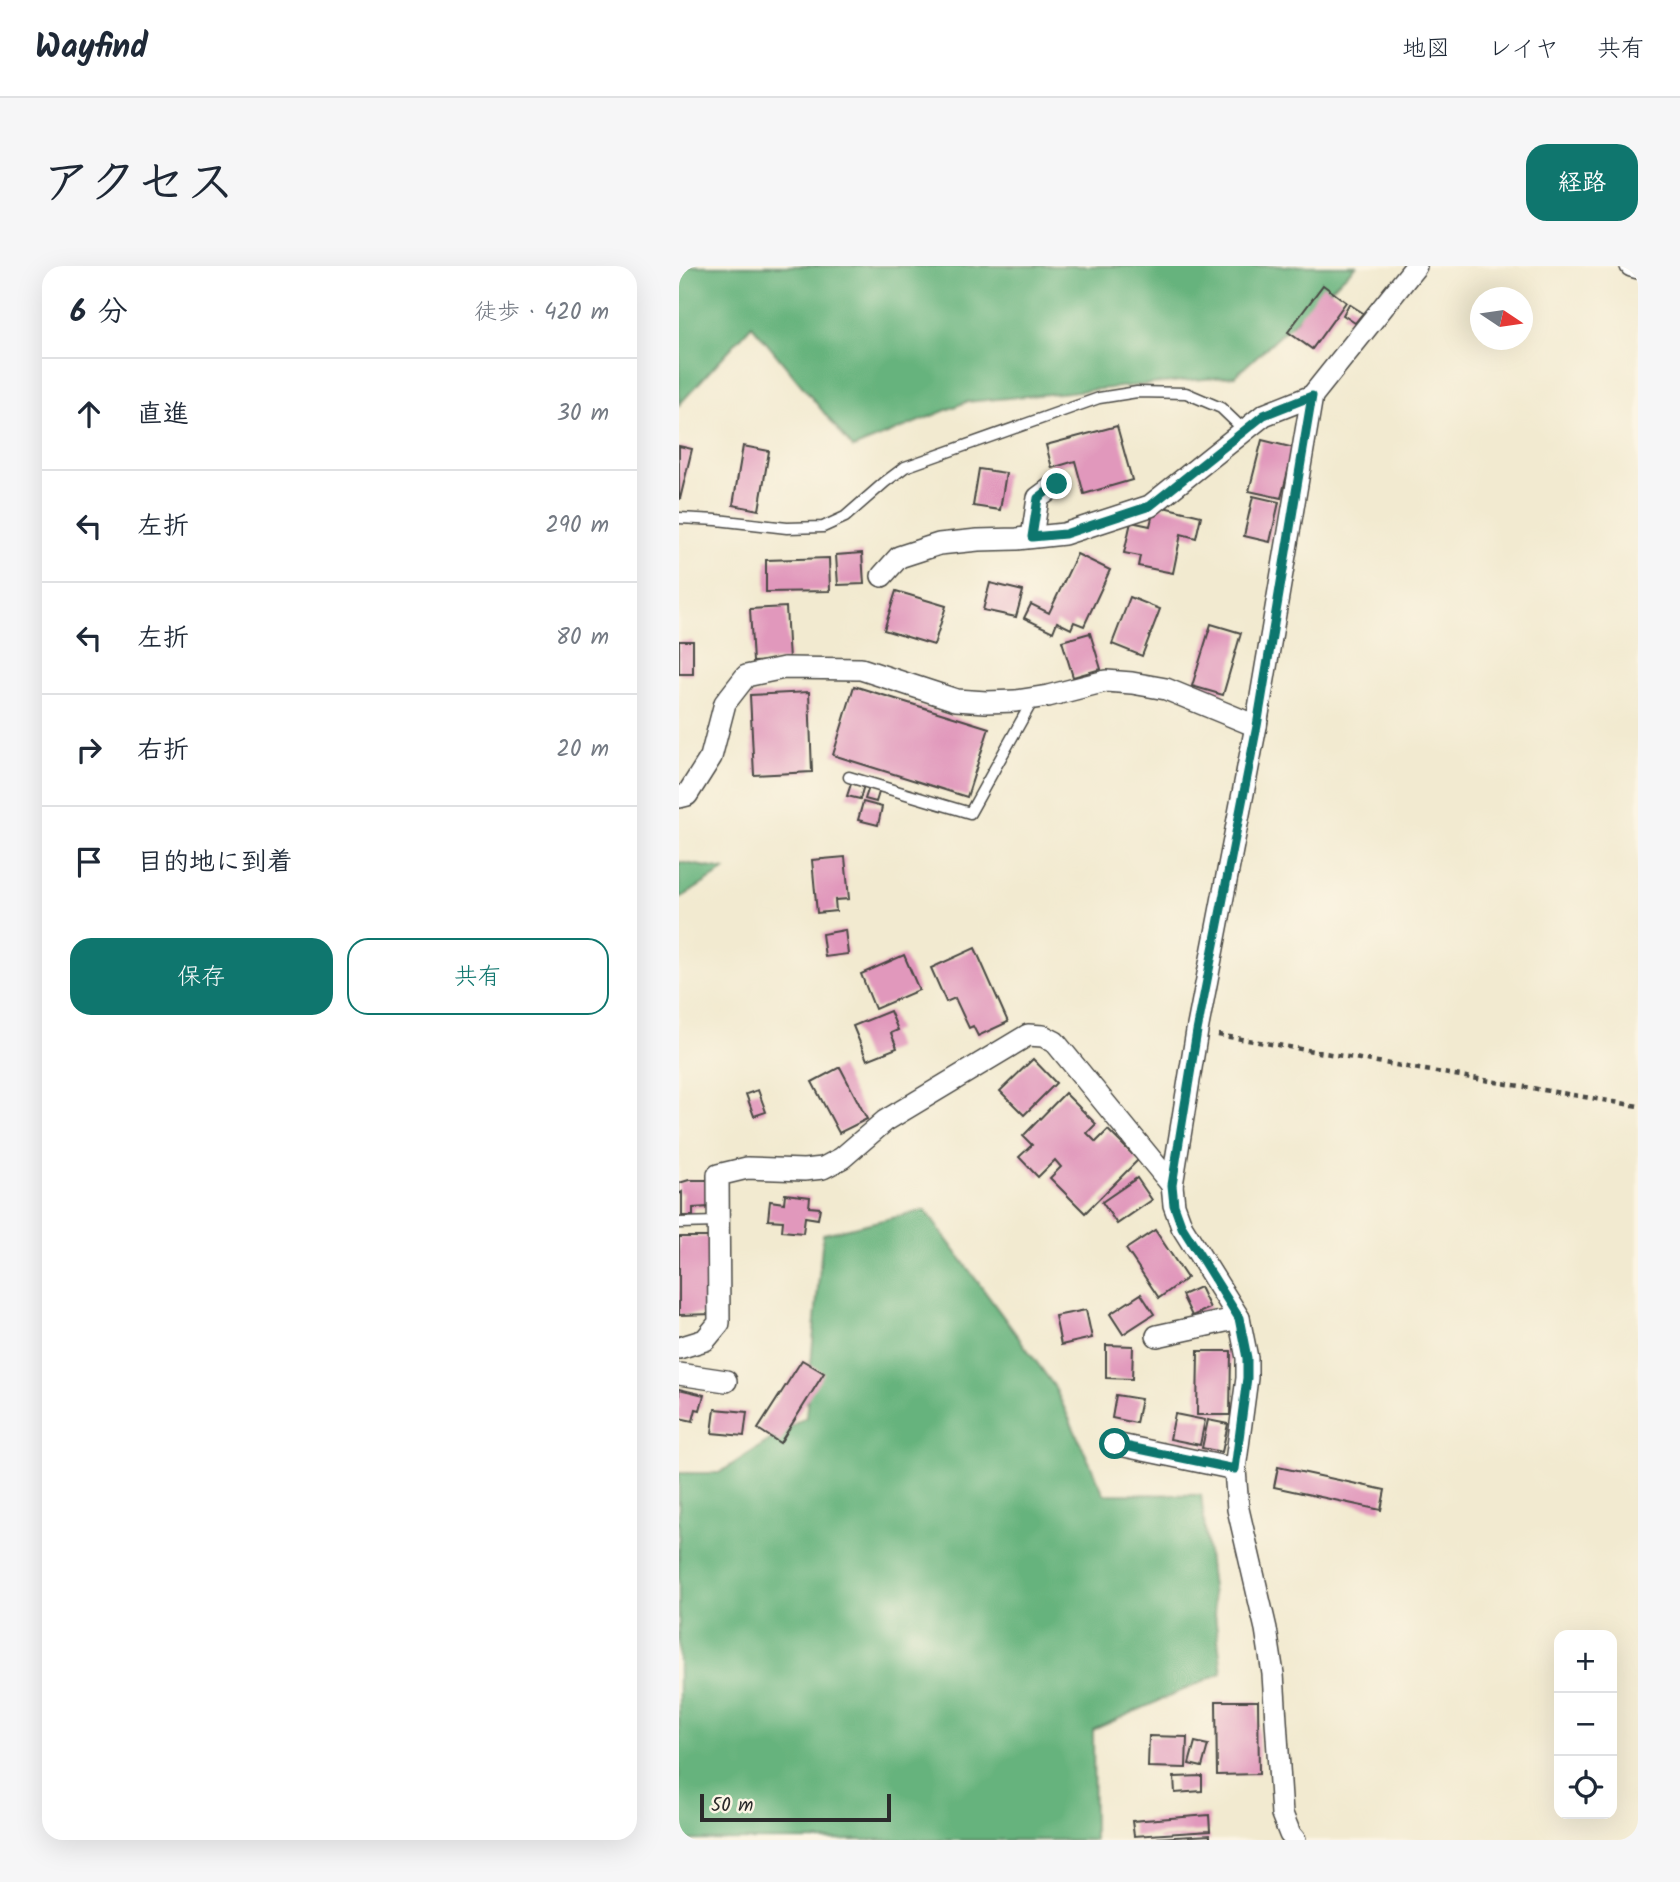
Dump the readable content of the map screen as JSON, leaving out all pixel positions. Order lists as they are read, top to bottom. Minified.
{"scale_bar":"50 m","north":"right","page":{"header":"Wayfind","nav":["地図","レイヤ","共有"],"title":"アクセス","buttons":["経路",["保存","共有"]],"heading":["6 分","徒歩 · 420 m"],"list":[["直進","30 m"],["左折","290 m"],["左折","80 m"],["右折","20 m"],"目的地に到着"],"map_buttons":["+","−"],"scale":"50 m"}}
